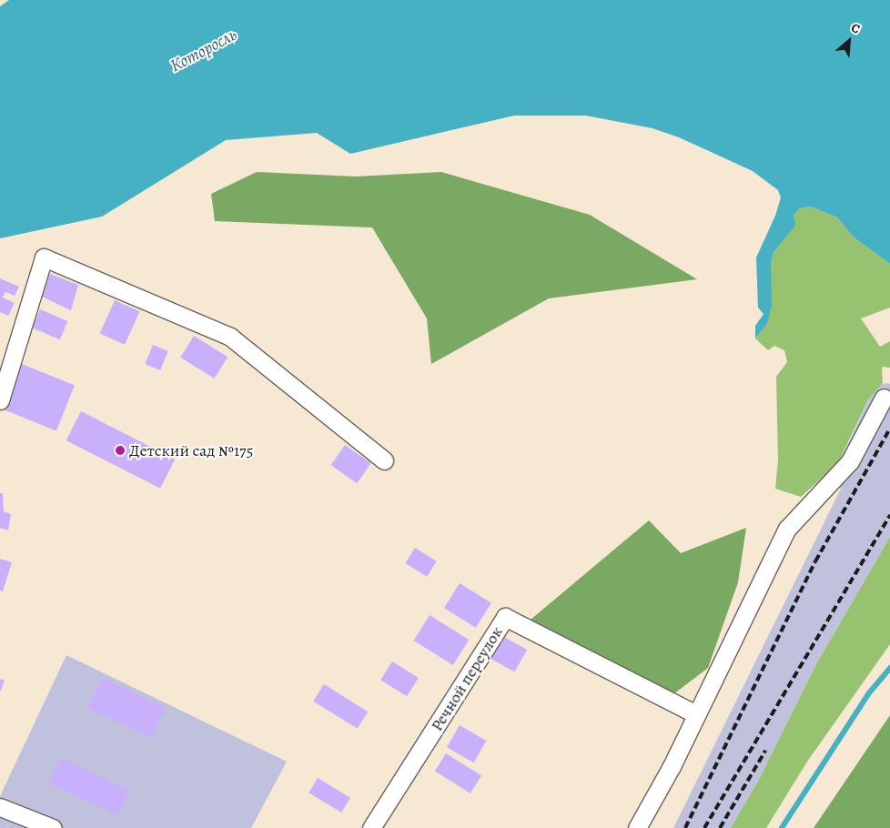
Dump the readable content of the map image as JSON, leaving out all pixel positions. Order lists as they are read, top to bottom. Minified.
{"streets":{"street":["Речной переулок"]},"water":["Которосль"],"places":["Детский сад №175"],"north":"top right"}
